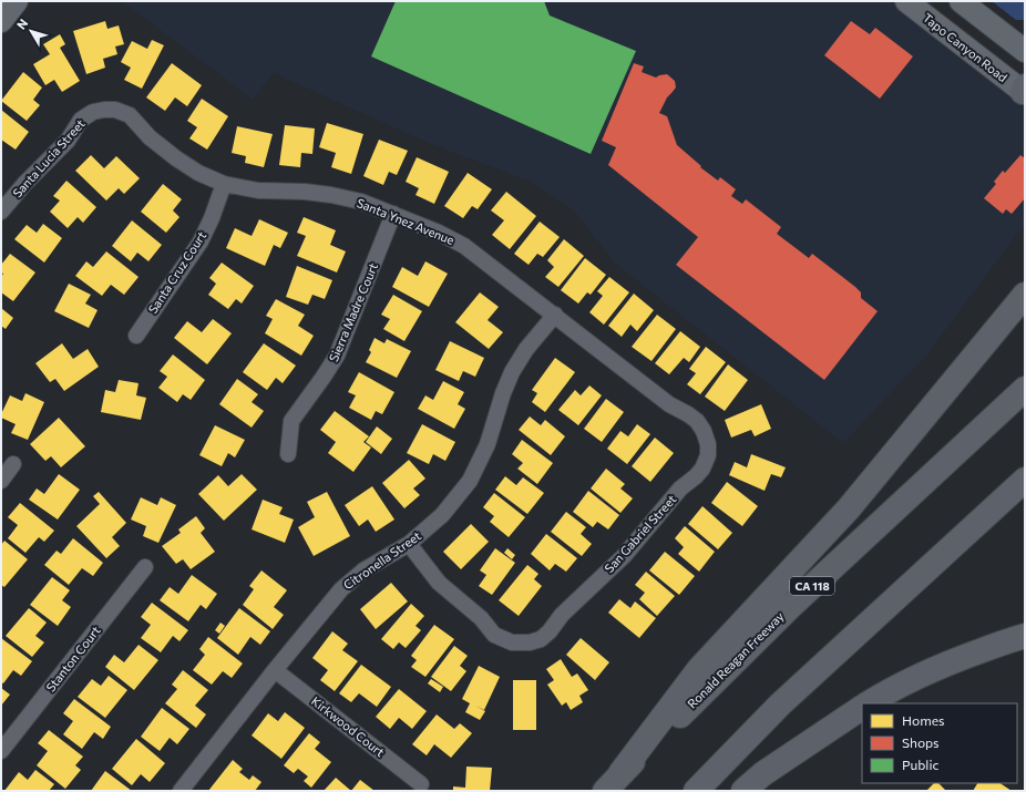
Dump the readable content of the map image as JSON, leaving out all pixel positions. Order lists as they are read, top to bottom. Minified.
{"streets":{"highway":["CA 118","Ronald Reagan Freeway"],"main road":["Tapo Canyon Road"],"street":["Santa Lucia Street","Santa Ynez Avenue","Santa Cruz Court","Sierra Madre Court","San Gabriel Street","Citronella Street","Stanton Court","Kirkwood Court"]},"crossings":[["Santa Lucia Street","Santa Ynez Avenue"],["Santa Ynez Avenue","Santa Cruz Court"],["Santa Ynez Avenue","Sierra Madre Court"],["Santa Ynez Avenue","San Gabriel Street"],["Santa Ynez Avenue","Citronella Street"],["San Gabriel Street","Citronella Street"],["Citronella Street","Kirkwood Court"]],"legend":["Homes","Shops","Public"],"north":"top left"}
